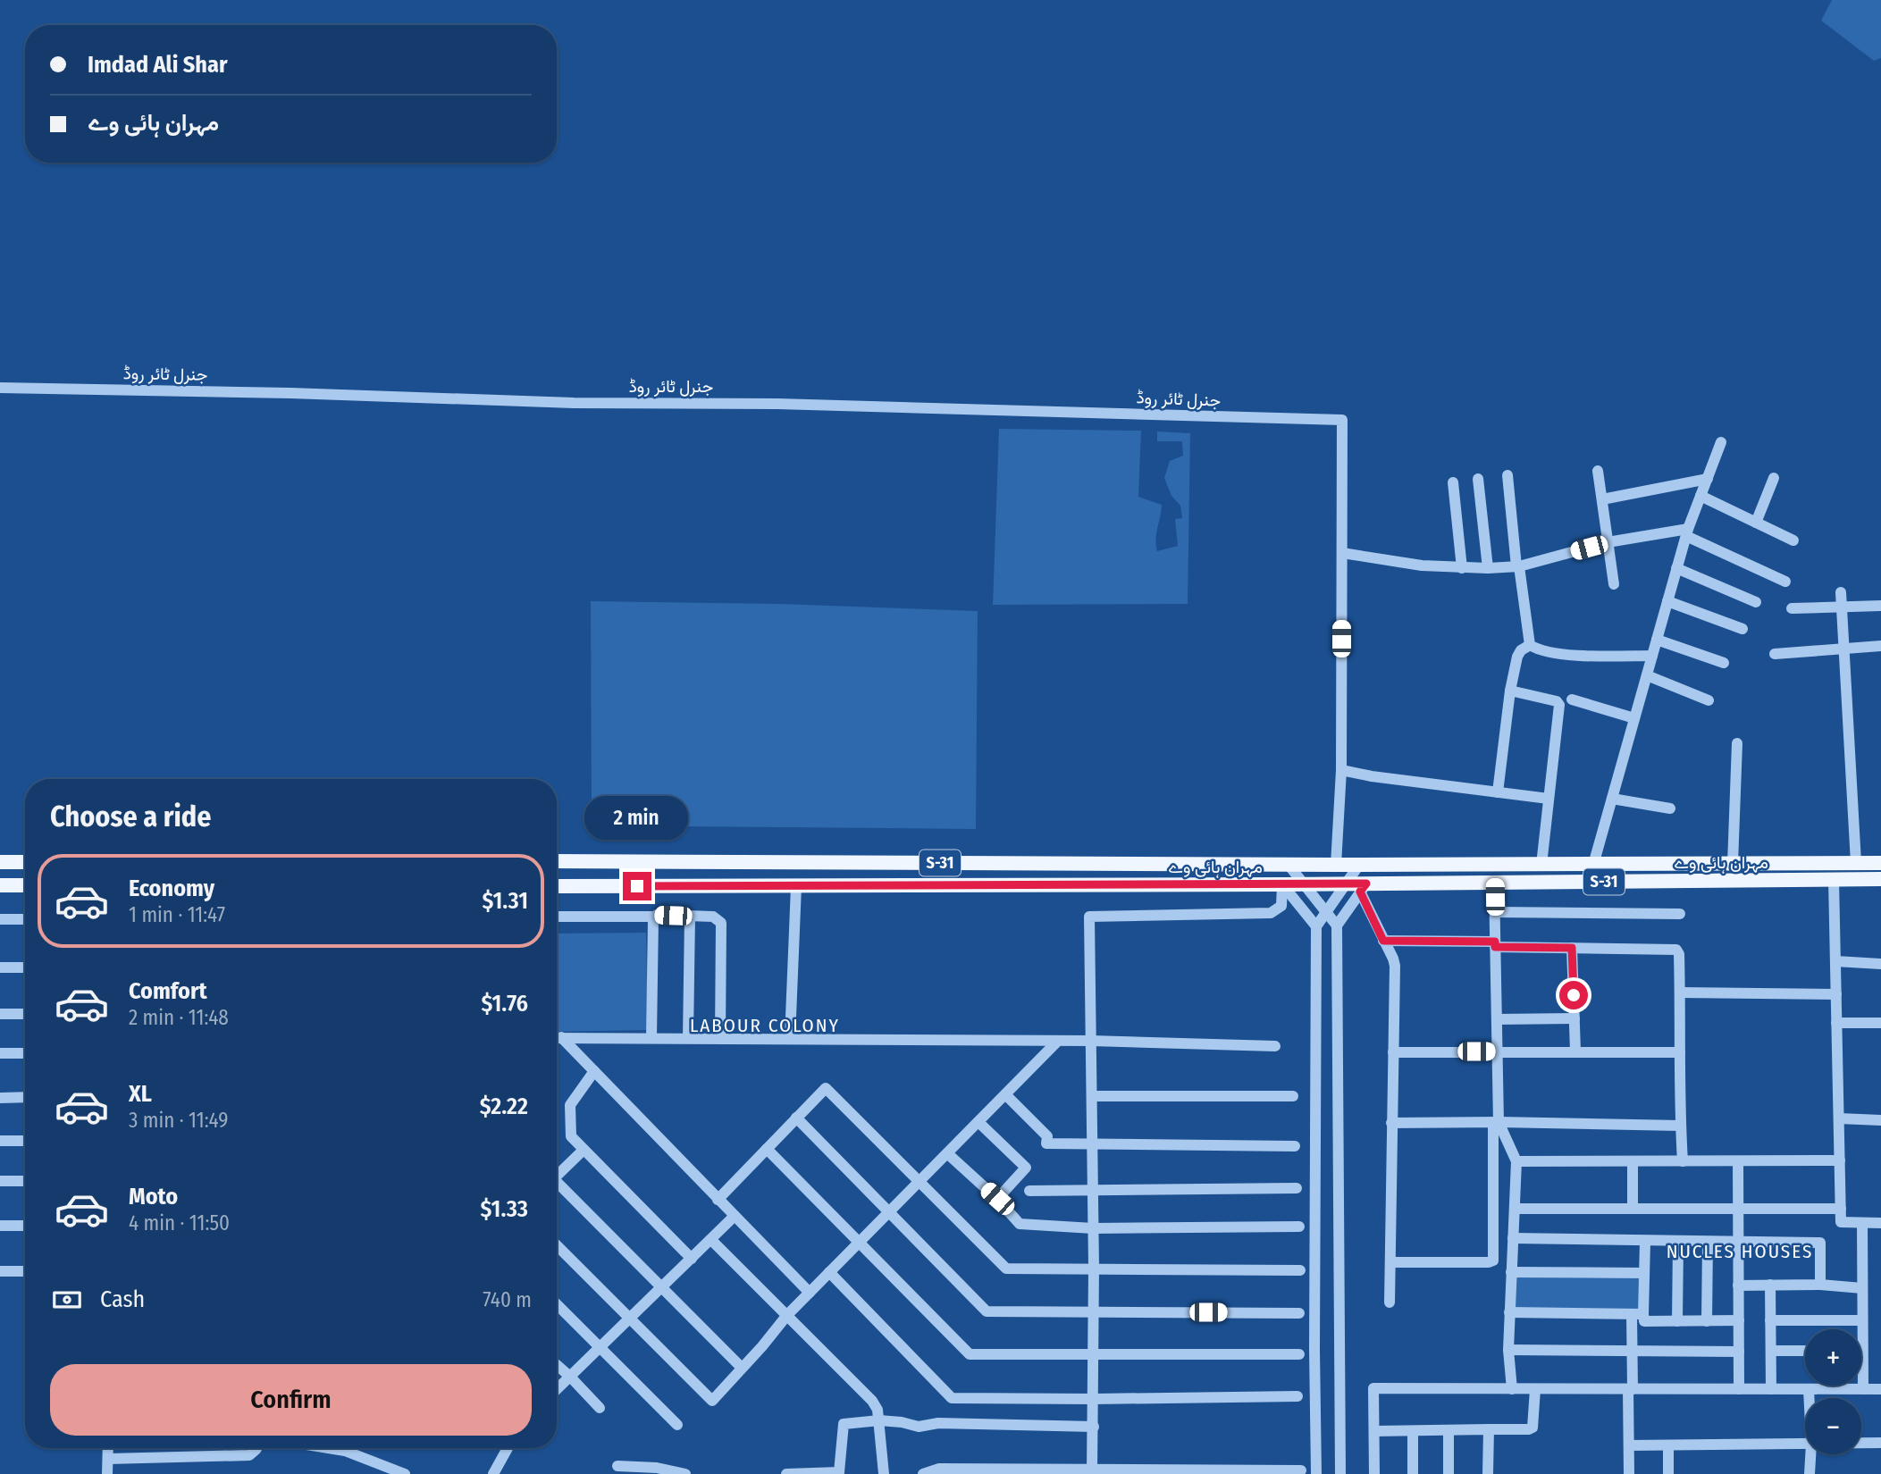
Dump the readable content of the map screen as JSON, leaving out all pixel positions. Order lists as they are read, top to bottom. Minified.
{"streets":{"main road":["مہران ہائی وے","S-31"],"street":["جنرل ٹائر روڈ"]},"districts":["LABOUR COLONY","NUCLES HOUSES"],"page":{"banner":["Imdad Ali Shar","مہران ہائی وے"],"heading":"Choose a ride","bubble":"2 min","list":[{"name":"Economy","note":"1 min · 11:47","value":"$1.31"},{"name":"Comfort","note":"2 min · 11:48","value":"$1.76"},{"name":"XL","note":"3 min · 11:49","value":"$2.22"},{"name":"Moto","note":"4 min · 11:50","value":"$1.33"}],"pay":["Cash","740 m"],"map_buttons":["+","−"],"buttons":"Confirm"}}
